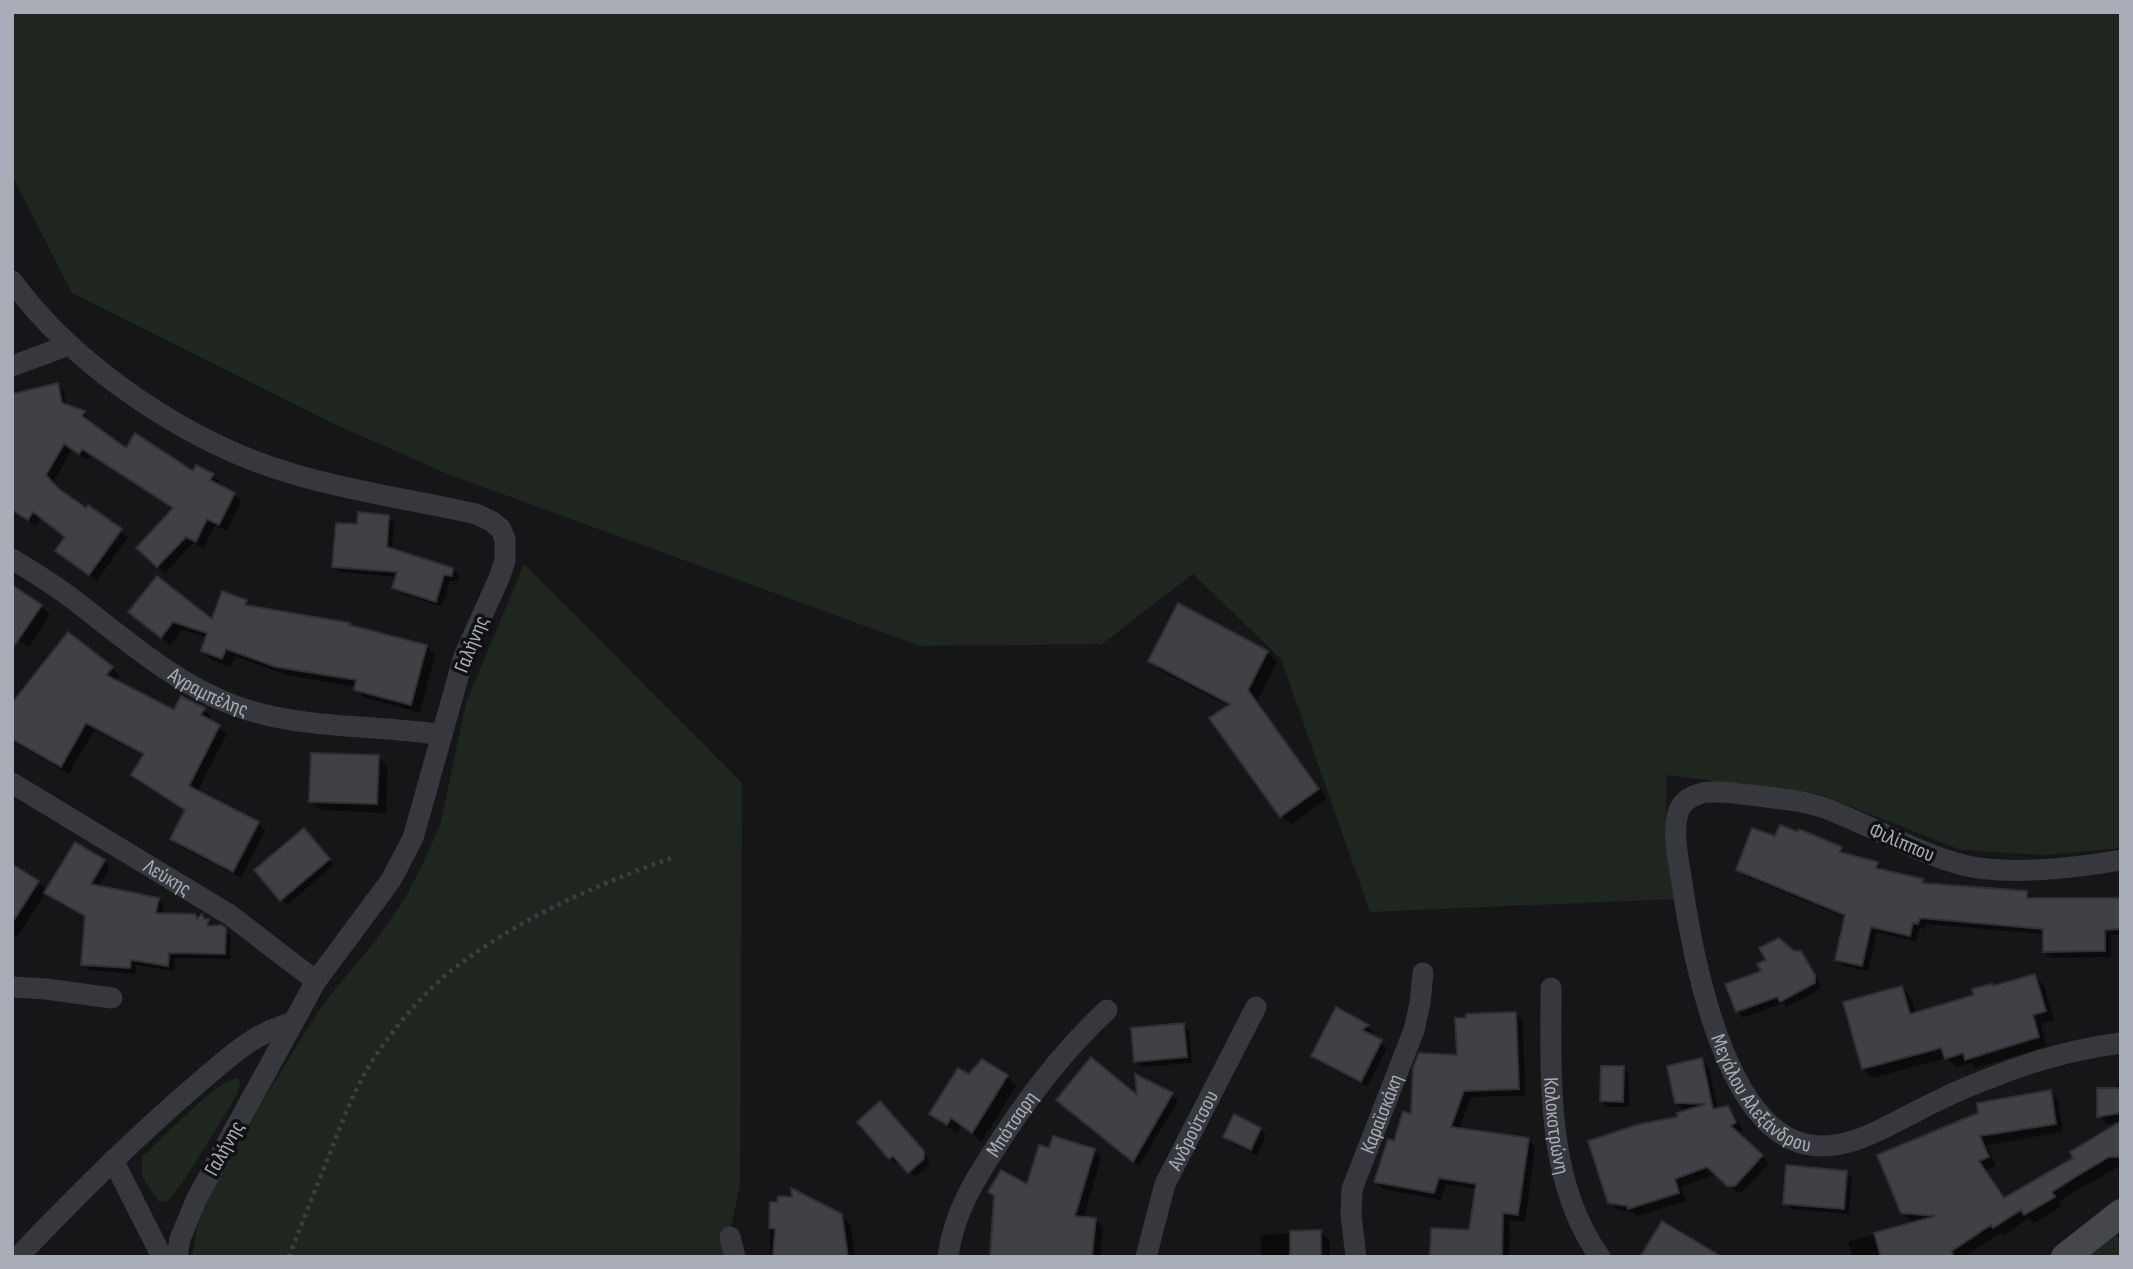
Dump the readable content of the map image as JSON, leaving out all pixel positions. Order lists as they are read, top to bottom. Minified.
{"streets":{"street":["Γαλήνης","Αγραμπέλης","Φιλίππου","Λεύκης","Μεγάλου Αλεξάνδρου","Καραϊσκάκη","Μπότσαρη","Κολοκοτρώνη","Ανδρούτσου"]},"crossings":[["Γαλήνης","Αγραμπέλης"],["Γαλήνης","Λεύκης"],["Φιλίππου","Μεγάλου Αλεξάνδρου"]]}
